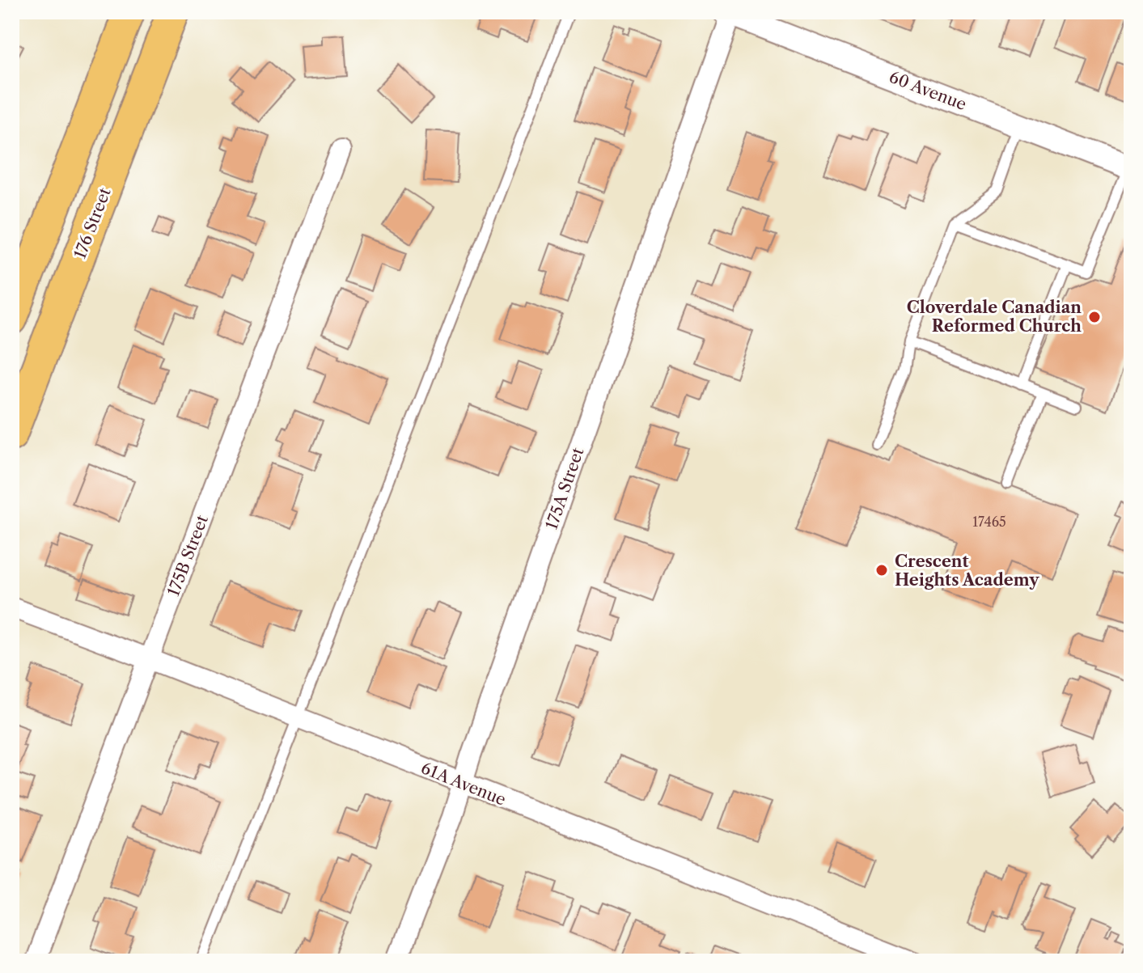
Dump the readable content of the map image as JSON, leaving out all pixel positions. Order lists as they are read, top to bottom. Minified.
{"streets":{"highway":["176 Street"],"street":["60 Avenue","175A Street","175B Street","61A Avenue"]},"crossings":[["60 Avenue","175A Street"],["175A Street","61A Avenue"],["175B Street","61A Avenue"]],"places":["Cloverdale Canadian Reformed Church","Crescent Heights Academy"],"house_numbers":["17465"]}
